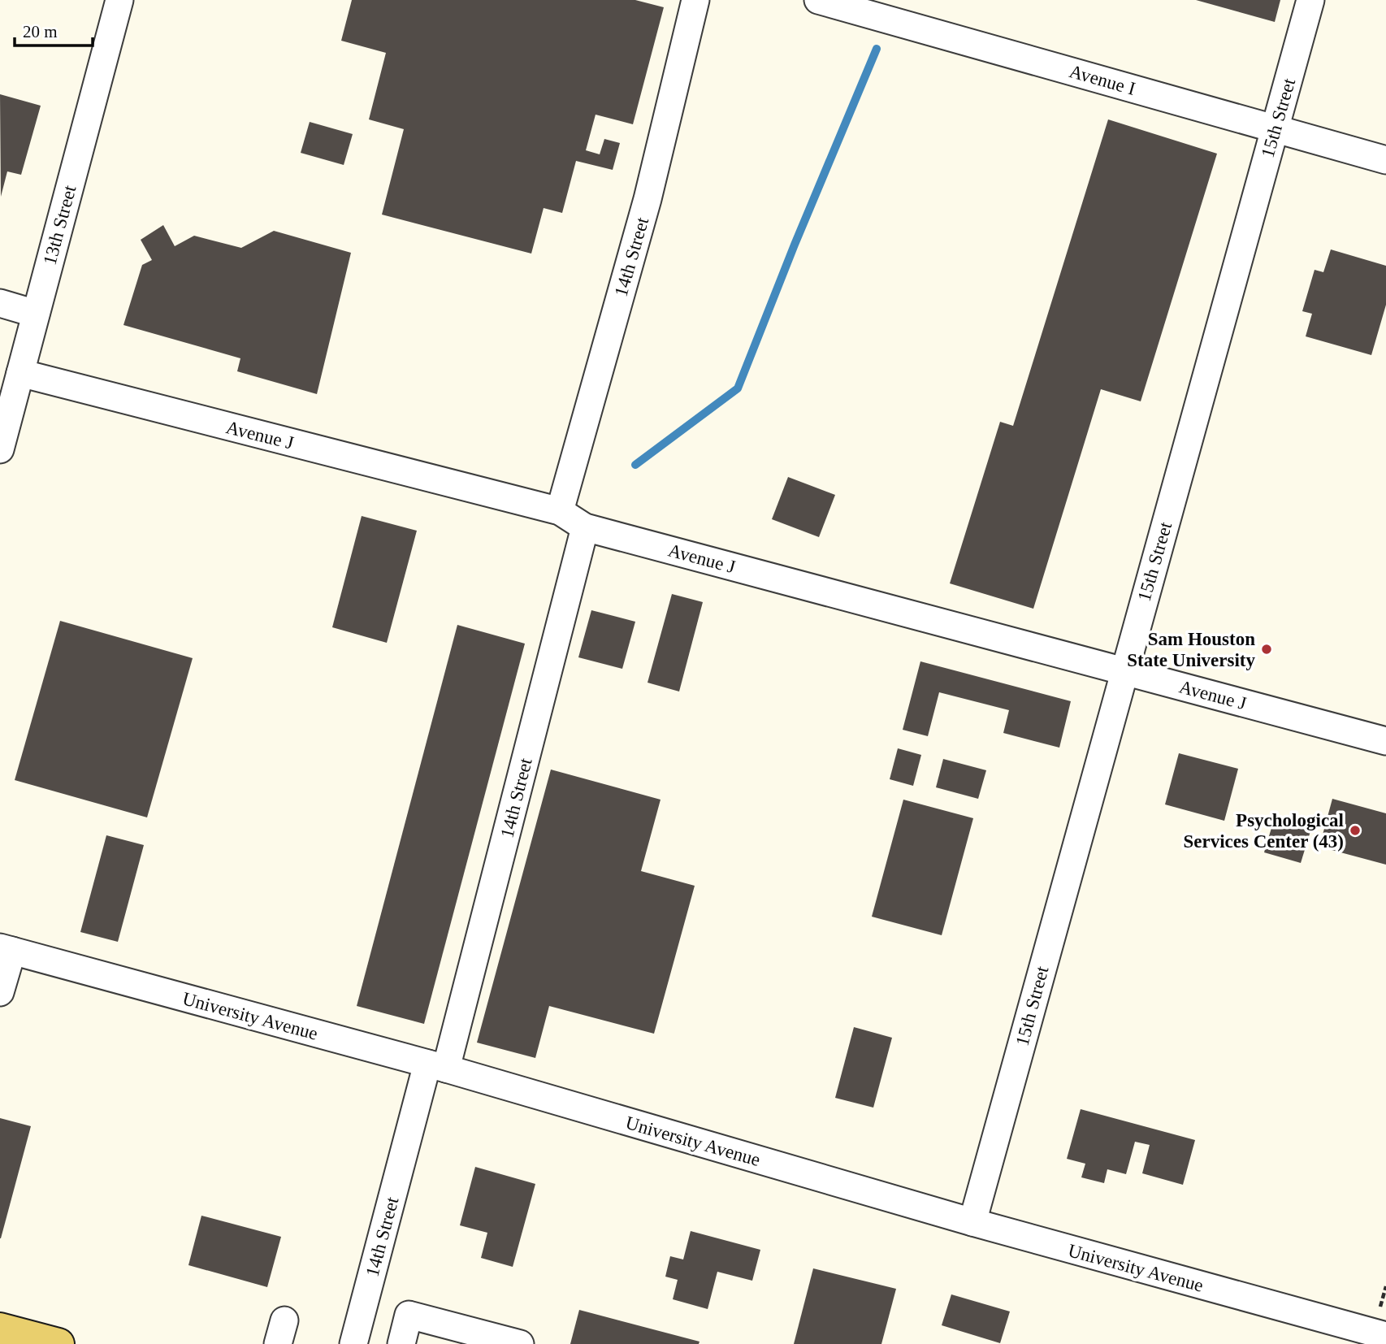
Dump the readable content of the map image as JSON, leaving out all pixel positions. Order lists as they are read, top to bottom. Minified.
{"streets":{"street":["Avenue I","15th Street","13th Street","14th Street","Avenue J","University Avenue"]},"crossings":[["Avenue I","15th Street"],["15th Street","Avenue J"],["15th Street","University Avenue"],["13th Street","Avenue J"],["14th Street","Avenue J"],["14th Street","University Avenue"]],"places":["Sam Houston State University","Psychological Services Center (43)"],"scale_bar":"20 m"}
